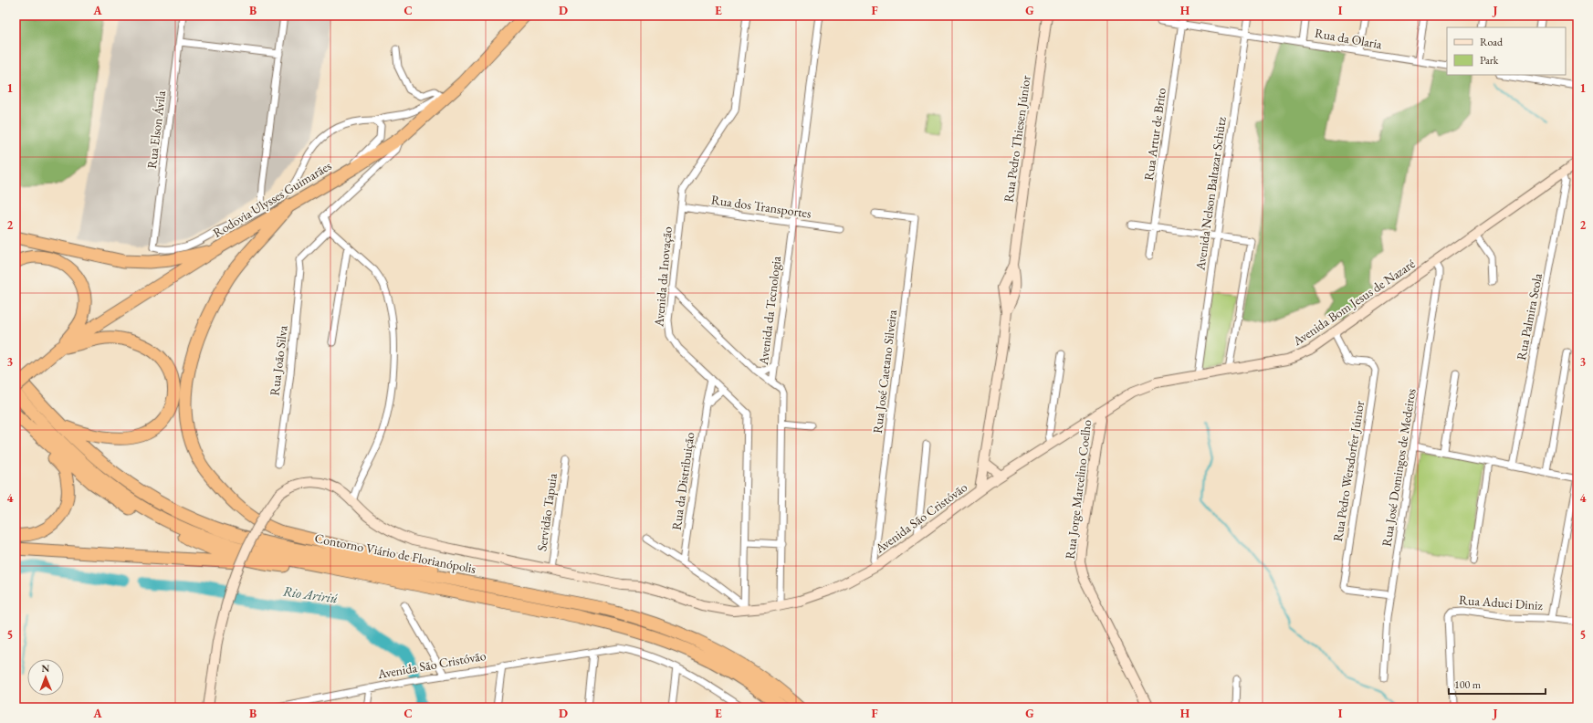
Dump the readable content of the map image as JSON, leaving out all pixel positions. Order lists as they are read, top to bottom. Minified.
{"streets":{"highway":["Rodovia Ulysses Guimarães","Contorno Viário de Florianópolis"],"main road":["Rua Pedro Thiesen Júnior","Avenida Bom Jesus de Nazaré","Rua Jorge Marcelino Coelho","Avenida São Cristóvão"],"street":["Rua da Olaria","Rua Elson Ávila","Rua Artur de Brito","Avenida Nelson Baltazar Schütz","Rua dos Transportes","Avenida da Inovação","Avenida da Tecnologia","Rua Palmira Seola","Rua João Silva","Rua José Caetano Silveira","Rua José Domingos de Medeiros","Rua Pedro Wersdorfer Júnior","Rua da Distribuição","Servidão Tapuia","Rua Aduci Diniz"]},"crossings":[["Rua da Olaria","Rua Artur de Brito"],["Rua da Olaria","Avenida Nelson Baltazar Schütz"],["Rua Pedro Thiesen Júnior","Avenida São Cristóvão"],["Avenida Nelson Baltazar Schütz","Avenida Bom Jesus de Nazaré"],["Rua dos Transportes","Avenida da Inovação"],["Rua dos Transportes","Avenida da Tecnologia"],["Avenida da Inovação","Rua da Distribuição"],["Avenida da Inovação","Avenida São Cristóvão"],["Avenida Bom Jesus de Nazaré","Rua Palmira Seola"],["Avenida Bom Jesus de Nazaré","Rua José Domingos de Medeiros"],["Avenida Bom Jesus de Nazaré","Rua Pedro Wersdorfer Júnior"],["Avenida Bom Jesus de Nazaré","Rua Jorge Marcelino Coelho"],["Avenida Bom Jesus de Nazaré","Avenida São Cristóvão"],["Avenida da Tecnologia","Avenida São Cristóvão"],["Rua José Caetano Silveira","Avenida São Cristóvão"],["Rua José Domingos de Medeiros","Rua Pedro Wersdorfer Júnior"],["Rua Jorge Marcelino Coelho","Avenida São Cristóvão"],["Servidão Tapuia","Avenida São Cristóvão"]],"water":["Rio Aririú"],"legend":["Road","Park"],"scale_bar":"100 m","north":"top","grid":{"columns":["A","B","C","D","E","F","G","H","I","J"],"rows":["1","2","3","4","5"]}}
